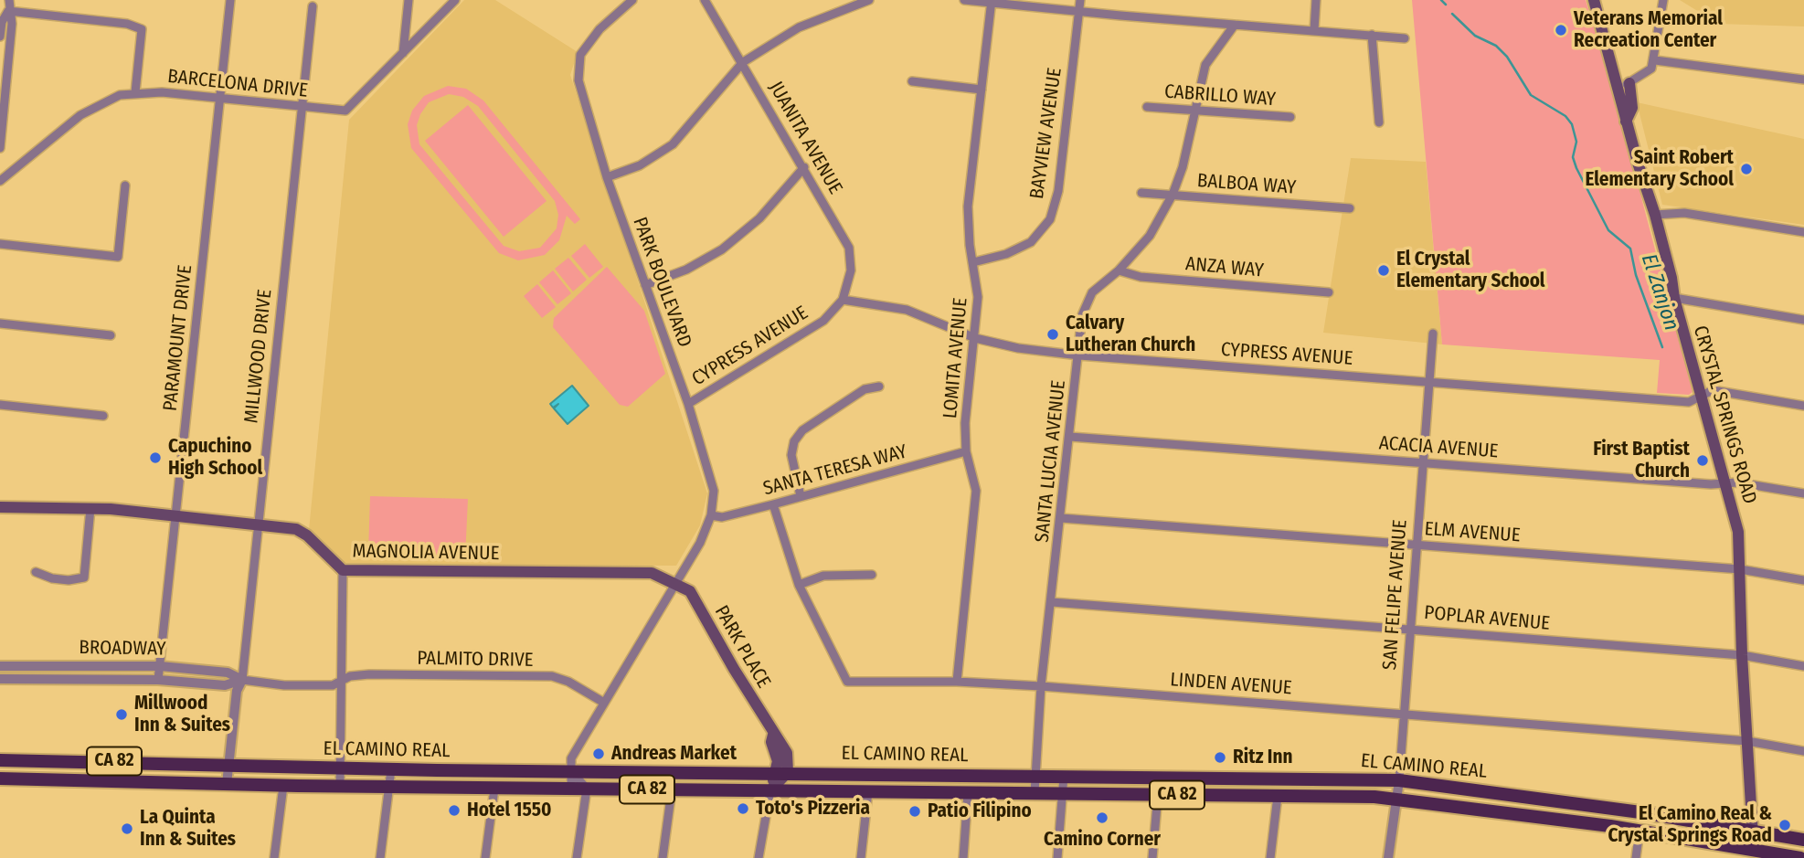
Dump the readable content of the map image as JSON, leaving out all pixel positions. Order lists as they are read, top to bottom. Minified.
{"streets":{"main road":["CRYSTAL SPRINGS ROAD","MAGNOLIA AVENUE","PARK PLACE","EL CAMINO REAL","CA 82"],"street":["BARCELONA DRIVE","CABRILLO WAY","BAYVIEW AVENUE","JUANITA AVENUE","BALBOA WAY","ANZA WAY","PARK BOULEVARD","PARAMOUNT DRIVE","CYPRESS AVENUE","MILLWOOD DRIVE","LOMITA AVENUE","ACACIA AVENUE","SANTA LUCIA AVENUE","SANTA TERESA WAY","ELM AVENUE","SAN FELIPE AVENUE","POPLAR AVENUE","BROADWAY","PALMITO DRIVE","LINDEN AVENUE"]},"crossings":[["BARCELONA DRIVE","PARAMOUNT DRIVE"],["BARCELONA DRIVE","MILLWOOD DRIVE"],["CABRILLO WAY","SANTA LUCIA AVENUE"],["BAYVIEW AVENUE","LOMITA AVENUE"],["JUANITA AVENUE","CYPRESS AVENUE"],["BALBOA WAY","SANTA LUCIA AVENUE"],["ANZA WAY","SANTA LUCIA AVENUE"],["PARK BOULEVARD","CYPRESS AVENUE"],["PARK BOULEVARD","SANTA TERESA WAY"],["PARK BOULEVARD","MAGNOLIA AVENUE"],["PARK BOULEVARD","PARK PLACE"],["PARK BOULEVARD","PALMITO DRIVE"],["PARK BOULEVARD","EL CAMINO REAL"],["PARAMOUNT DRIVE","MAGNOLIA AVENUE"],["PARAMOUNT DRIVE","BROADWAY"],["CYPRESS AVENUE","LOMITA AVENUE"],["CYPRESS AVENUE","CRYSTAL SPRINGS ROAD"],["CYPRESS AVENUE","SANTA LUCIA AVENUE"],["CYPRESS AVENUE","SAN FELIPE AVENUE"],["MILLWOOD DRIVE","MAGNOLIA AVENUE"],["MILLWOOD DRIVE","BROADWAY"],["MILLWOOD DRIVE","EL CAMINO REAL"],["LOMITA AVENUE","SANTA TERESA WAY"],["LOMITA AVENUE","LINDEN AVENUE"],["CRYSTAL SPRINGS ROAD","ACACIA AVENUE"],["CRYSTAL SPRINGS ROAD","ELM AVENUE"],["CRYSTAL SPRINGS ROAD","POPLAR AVENUE"],["CRYSTAL SPRINGS ROAD","LINDEN AVENUE"],["CRYSTAL SPRINGS ROAD","EL CAMINO REAL"],["ACACIA AVENUE","SANTA LUCIA AVENUE"],["ACACIA AVENUE","SAN FELIPE AVENUE"],["SANTA LUCIA AVENUE","ELM AVENUE"],["SANTA LUCIA AVENUE","POPLAR AVENUE"],["SANTA LUCIA AVENUE","LINDEN AVENUE"],["SANTA LUCIA AVENUE","EL CAMINO REAL"],["SANTA TERESA WAY","LINDEN AVENUE"],["ELM AVENUE","SAN FELIPE AVENUE"],["MAGNOLIA AVENUE","PARK PLACE"],["SAN FELIPE AVENUE","POPLAR AVENUE"],["SAN FELIPE AVENUE","LINDEN AVENUE"],["SAN FELIPE AVENUE","EL CAMINO REAL"],["PARK PLACE","EL CAMINO REAL"],["BROADWAY","PALMITO DRIVE"]],"water":["El Zanjon"],"places":["Veterans Memorial Recreation Center","Saint Robert Elementary School","El Crystal Elementary School","Calvary Lutheran Church","Capuchino High School","First Baptist Church","Millwood Inn & Suites","Andreas Market","Ritz Inn","Toto's Pizzeria","Hotel 1550","Patio Filipino","Camino Corner","El Camino Real & Crystal Springs Road","La Quinta Inn & Suites"]}
